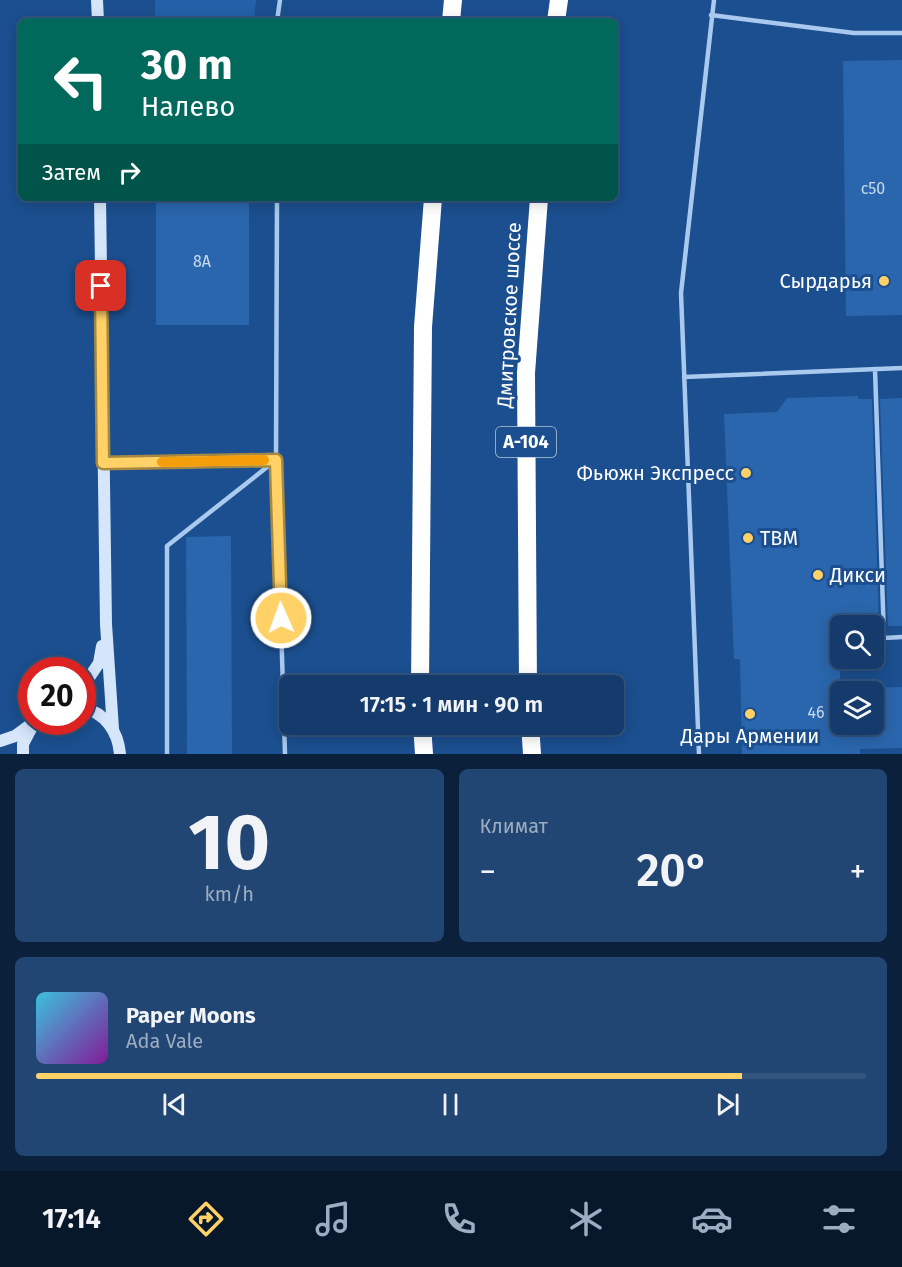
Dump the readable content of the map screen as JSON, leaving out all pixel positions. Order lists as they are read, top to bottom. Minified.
{"streets":{"highway":["Дмитровское шоссе","А-104"]},"places":["Сырдарья","Фьюжн Экспресс","ТВМ","Дикси","Дары Армении"],"house_numbers":["с50","8А","46"],"page":{"turn":["30 m","Налево"],"then":"Затем","limit":"20","trip":"17:15 · 1 мин · 90 m","tile":[["10","km/h"],"Климат"],"heat":["−","20°","+"],"song":["Paper Moons","Ada Vale"],"tabs":"17:14"}}
